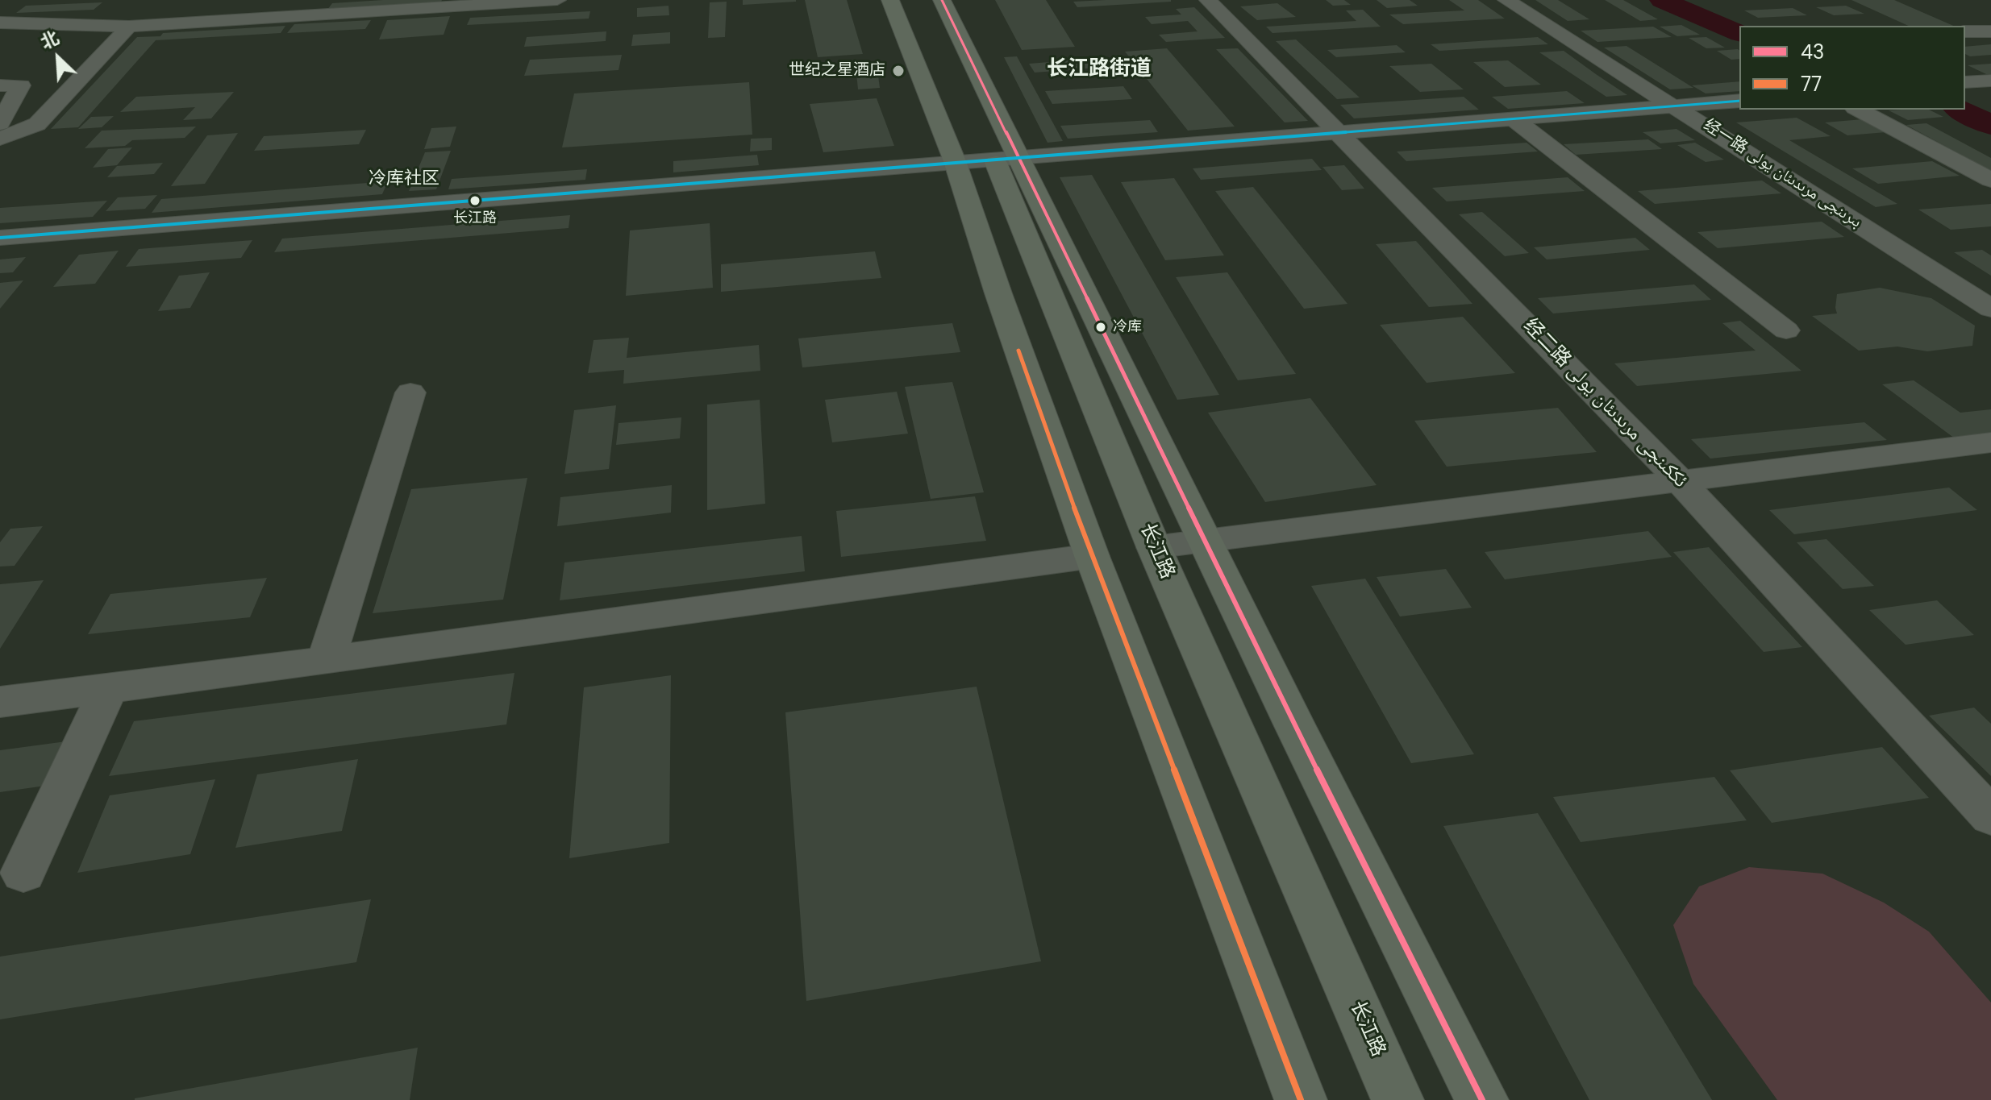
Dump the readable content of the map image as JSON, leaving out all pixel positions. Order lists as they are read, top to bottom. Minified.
{"streets":{"main road":["长江路"],"street":["经一路 بىرىنجى مرىدىئان يولى","经二路 ئككىنجى مرىدىئان يولى"]},"districts":["长江路街道","冷库社区"],"places":["世纪之星酒店","长江路","冷库"],"lines":["transit line 43","transit line 77"],"legend":["43","77"],"north":"top left"}
